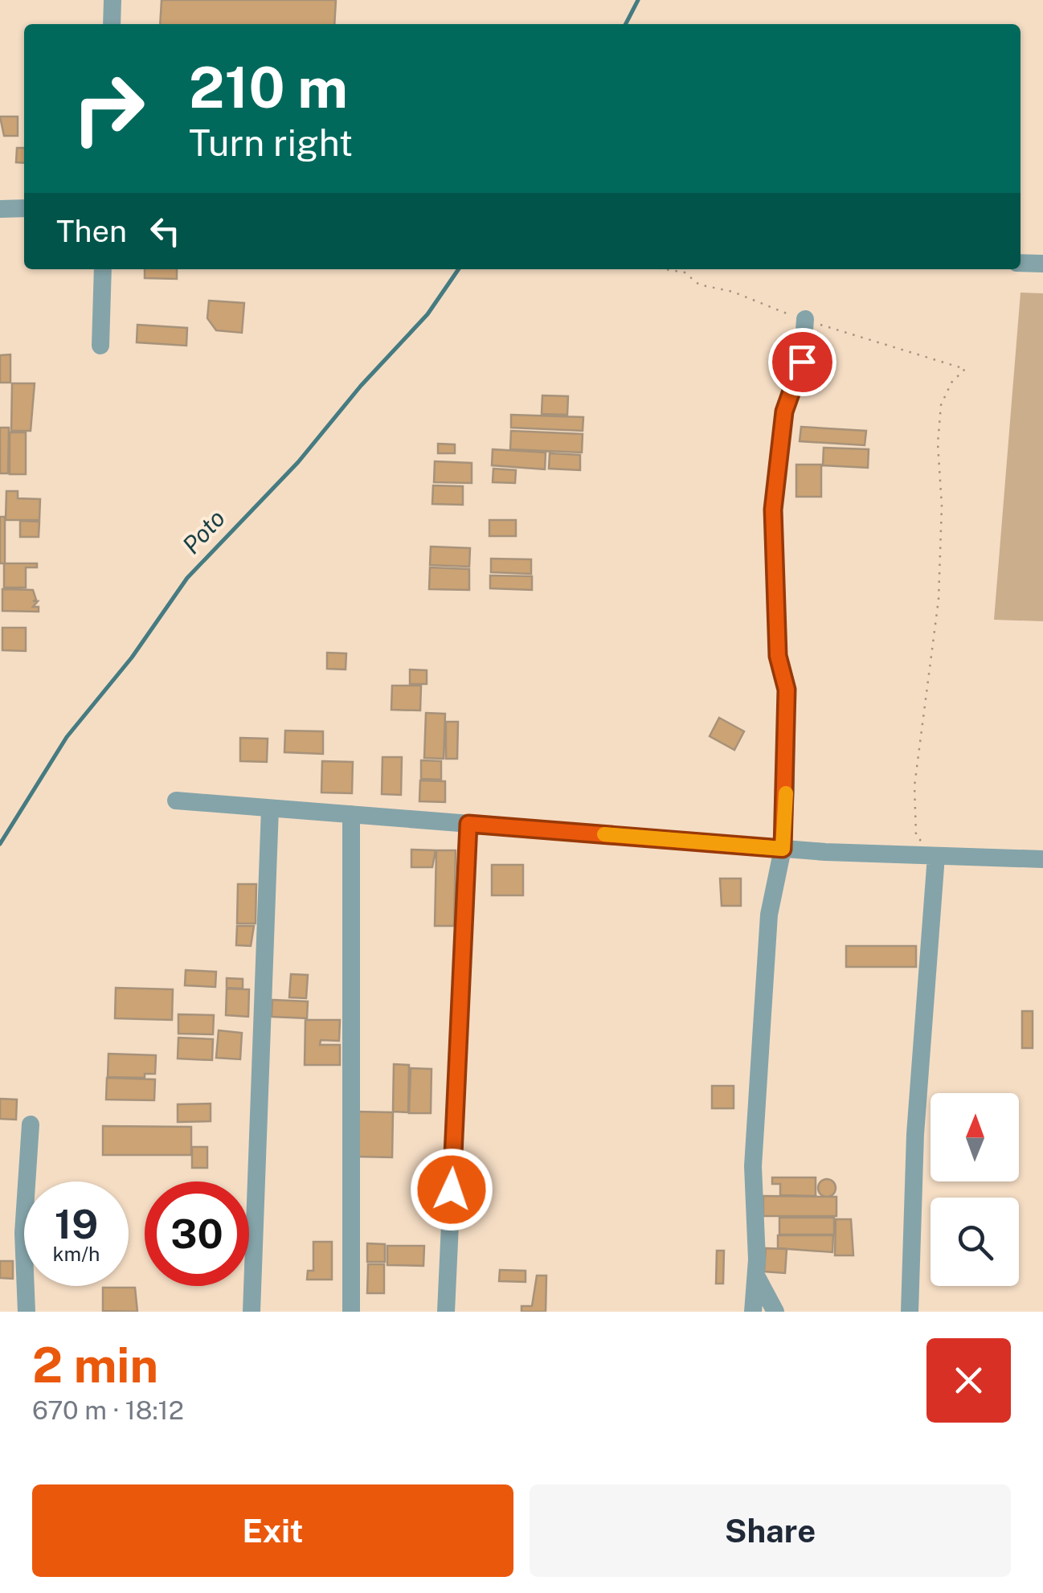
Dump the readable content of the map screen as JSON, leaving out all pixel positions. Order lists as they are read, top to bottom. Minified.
{"water":["Poto"],"north":"top","page":{"turn":["210 m","Turn right"],"then":"Then","speed":"19 km/h","limit":"30","heading":["2 min","670 m · 18:12"],"buttons":["Exit","Share"]}}
